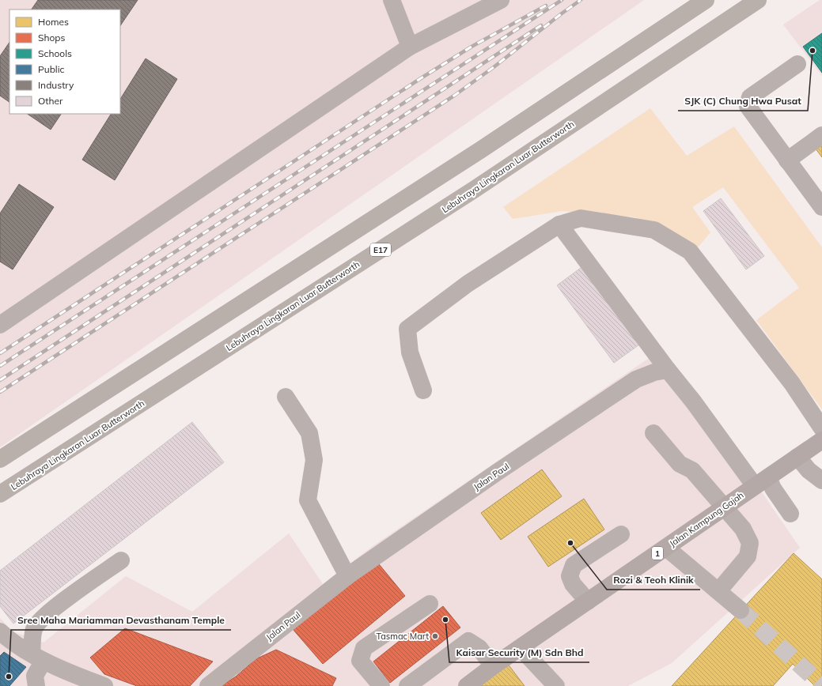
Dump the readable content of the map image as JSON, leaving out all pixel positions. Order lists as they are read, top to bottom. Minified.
{"streets":{"highway":["Lebuhraya Lingkaran Luar Butterworth","E17"],"main road":["Jalan Kampung Gajah","1"],"street":["Jalan Paul"]},"places":["SJK (C) Chung Hwa Pusat","Rozi & Teoh Klinik","Kaisar Security (M) Sdn Bhd","Tasmac Mart","Sree Maha Mariamman Devasthanam Temple"],"legend":["Homes","Shops","Schools","Public","Industry","Other"]}
